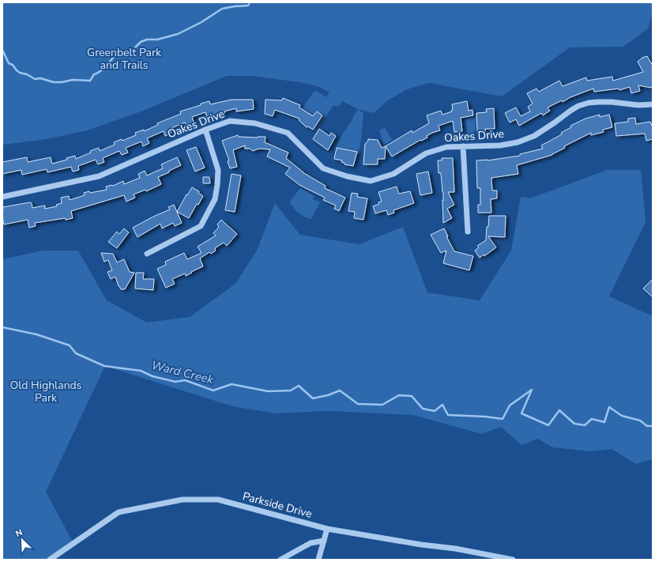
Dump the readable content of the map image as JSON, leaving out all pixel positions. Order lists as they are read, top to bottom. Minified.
{"streets":{"street":["Oakes Drive","Parkside Drive"]},"water":["Ward Creek"],"parks":["Greenbelt Park and Trails","Old Highlands Park"],"north":"top left"}
